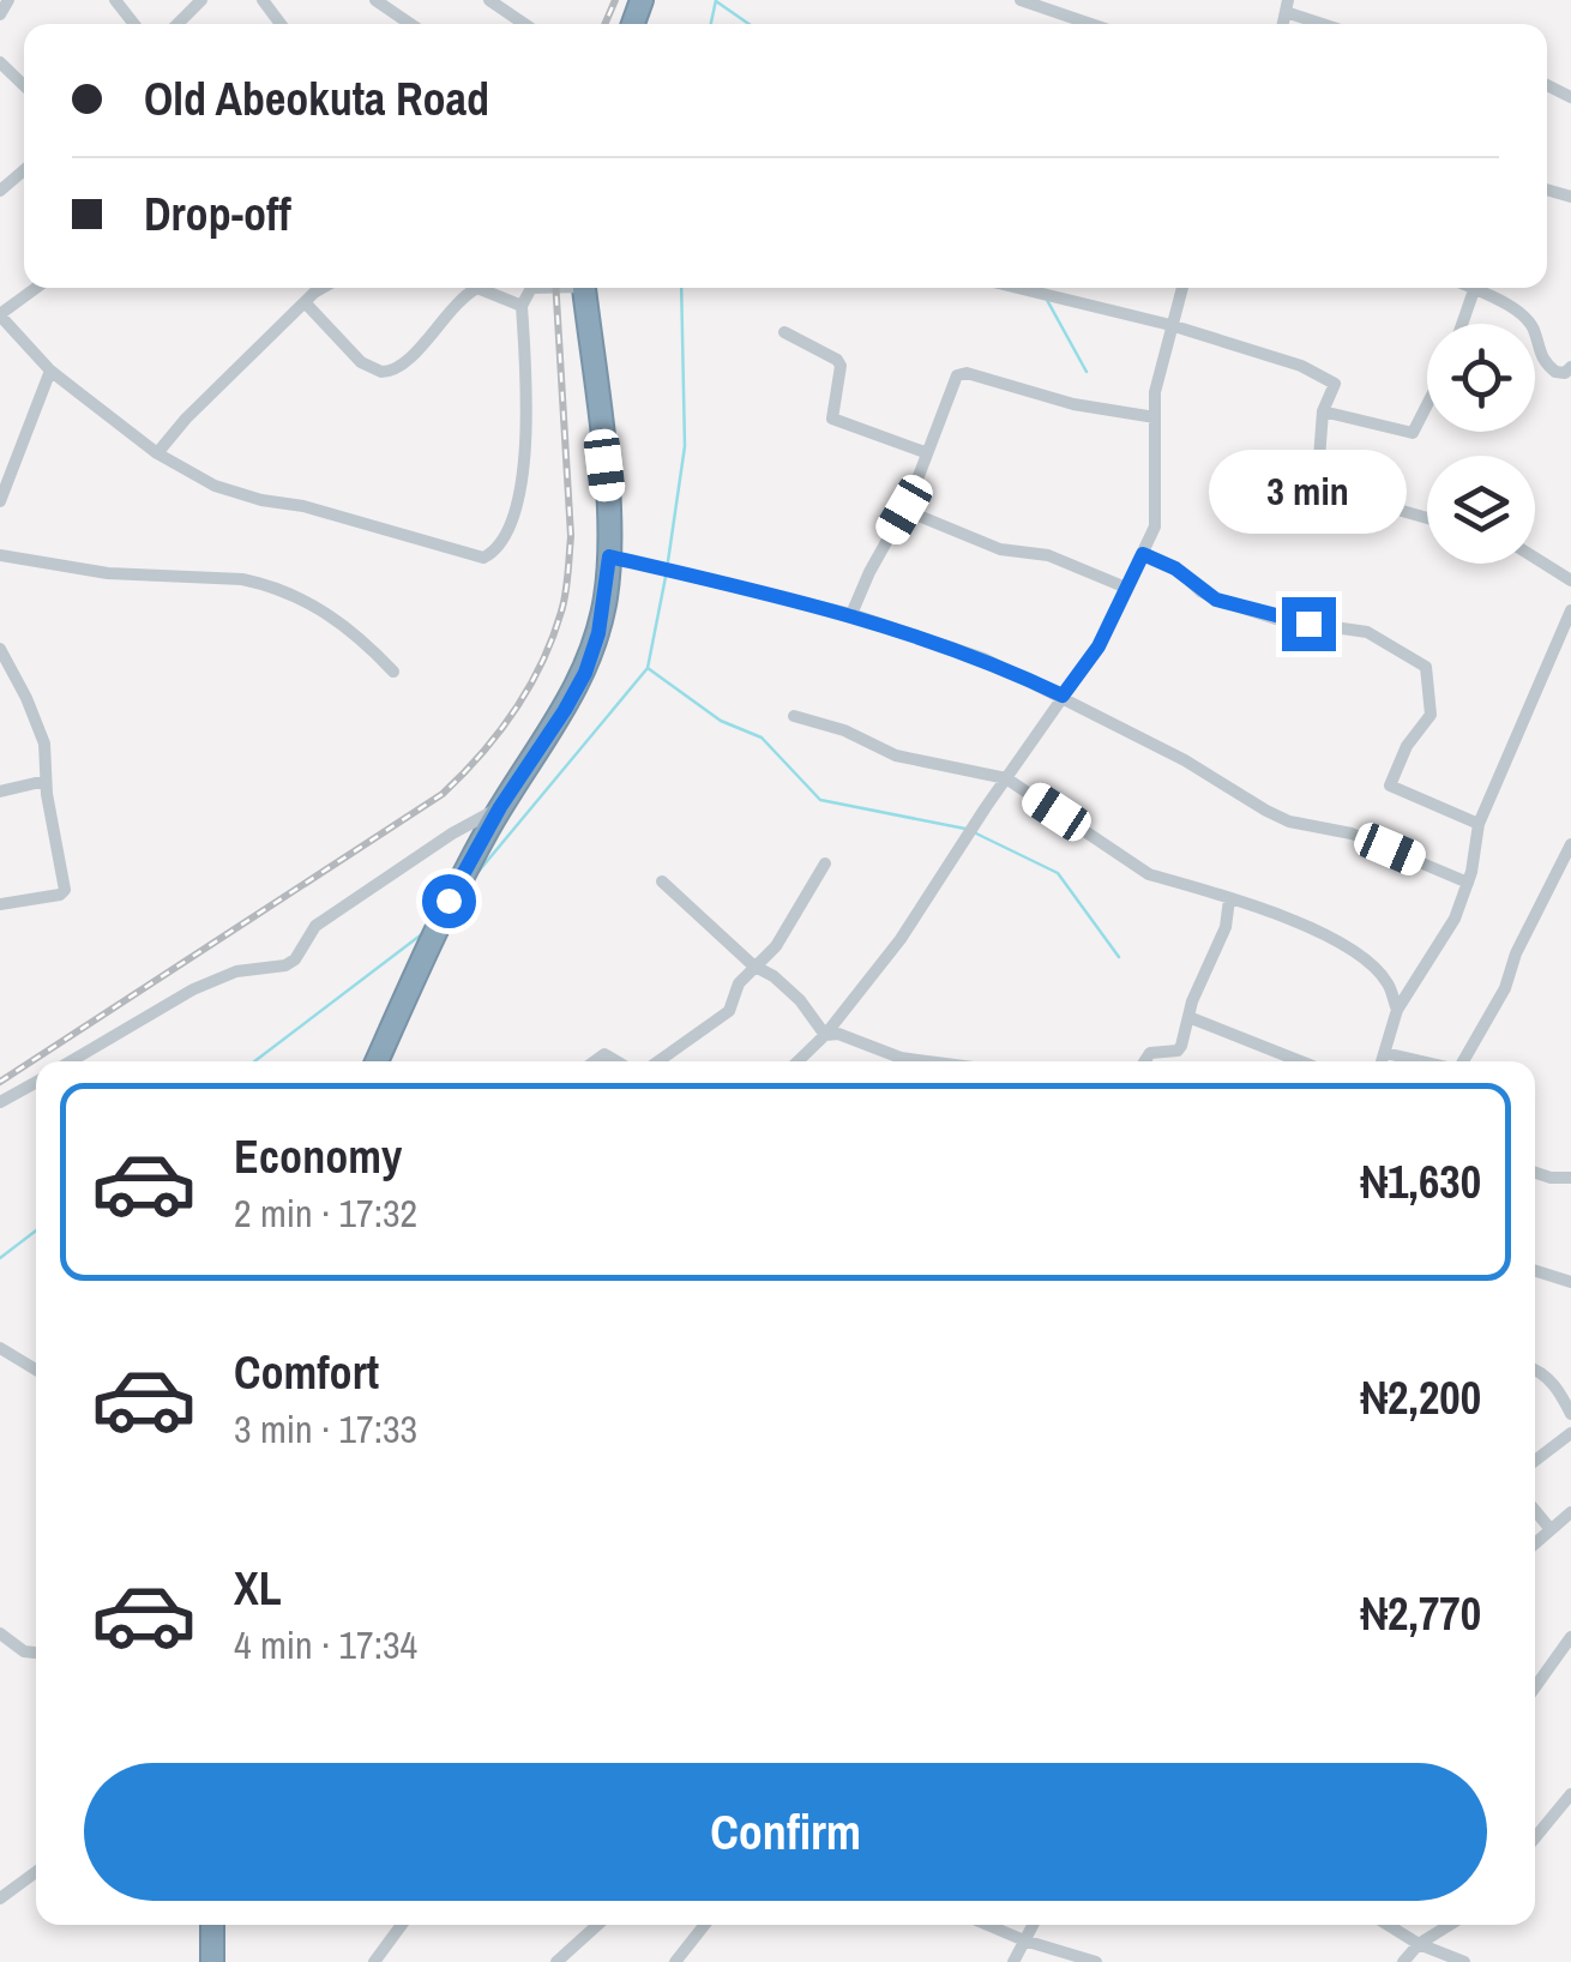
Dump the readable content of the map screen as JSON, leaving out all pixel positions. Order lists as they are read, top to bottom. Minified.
{"page":{"banner":["Old Abeokuta Road","Drop-off"],"bubble":"3 min","list":[{"name":"Economy","note":"2 min · 17:32","value":"₦1,630"},{"name":"Comfort","note":"3 min · 17:33","value":"₦2,200"},{"name":"XL","note":"4 min · 17:34","value":"₦2,770"}],"buttons":"Confirm"}}
